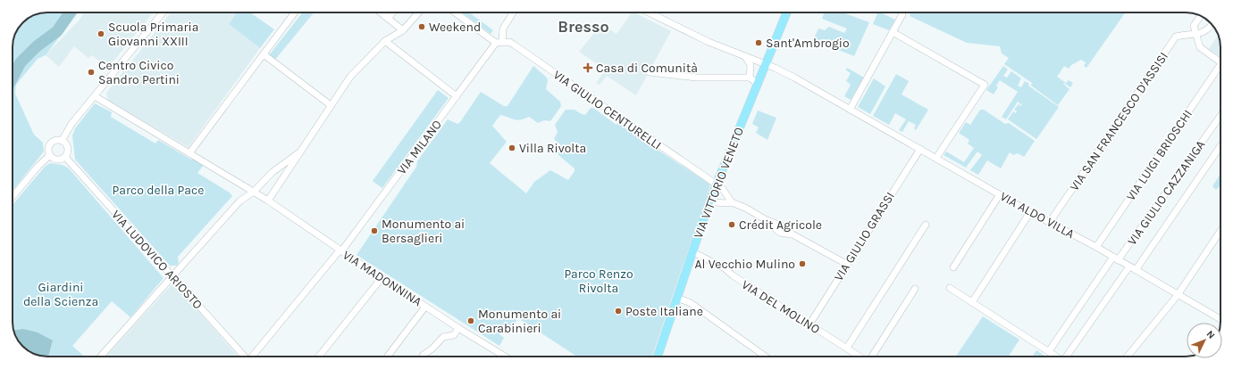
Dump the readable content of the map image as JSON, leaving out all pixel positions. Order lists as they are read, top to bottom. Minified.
{"streets":{"main road":["VIA VITTORIO VENETO"],"street":["VIA GIULIO CENTURELLI","VIA SAN FRANCESCO D'ASSISI","VIA MILANO","VIA LUIGI BRIOSCHI","VIA GIULIO CAZZANIGA","VIA ALDO VILLA","VIA GIULIO GRASSI","VIA LUDOVICO ARIOSTO","VIA MADONNINA","VIA DEL MOLINO"]},"crossings":[["VIA GIULIO CENTURELLI","VIA MILANO"],["VIA GIULIO CENTURELLI","VIA VITTORIO VENETO"],["VIA SAN FRANCESCO D'ASSISI","VIA ALDO VILLA"],["VIA MILANO","VIA MADONNINA"],["VIA LUIGI BRIOSCHI","VIA ALDO VILLA"],["VIA VITTORIO VENETO","VIA ALDO VILLA"],["VIA VITTORIO VENETO","VIA DEL MOLINO"],["VIA GIULIO CAZZANIGA","VIA ALDO VILLA"],["VIA ALDO VILLA","VIA GIULIO GRASSI"],["VIA GIULIO GRASSI","VIA DEL MOLINO"]],"districts":["Bresso"],"parks":["Parco della Pace","Parco Renzo Rivolta","Giardini della Scienza"],"places":{"other":["Weekend","Scuola Primaria Giovanni XXIII","Sant'Ambrogio","Centro Civico Sandro Pertini","Villa Rivolta","Crédit Agricole","Monumento ai Bersaglieri","Al Vecchio Mulino","Poste Italiane","Monumento ai Carabinieri"],"health":["Casa di Comunità"]},"north":"top right"}
